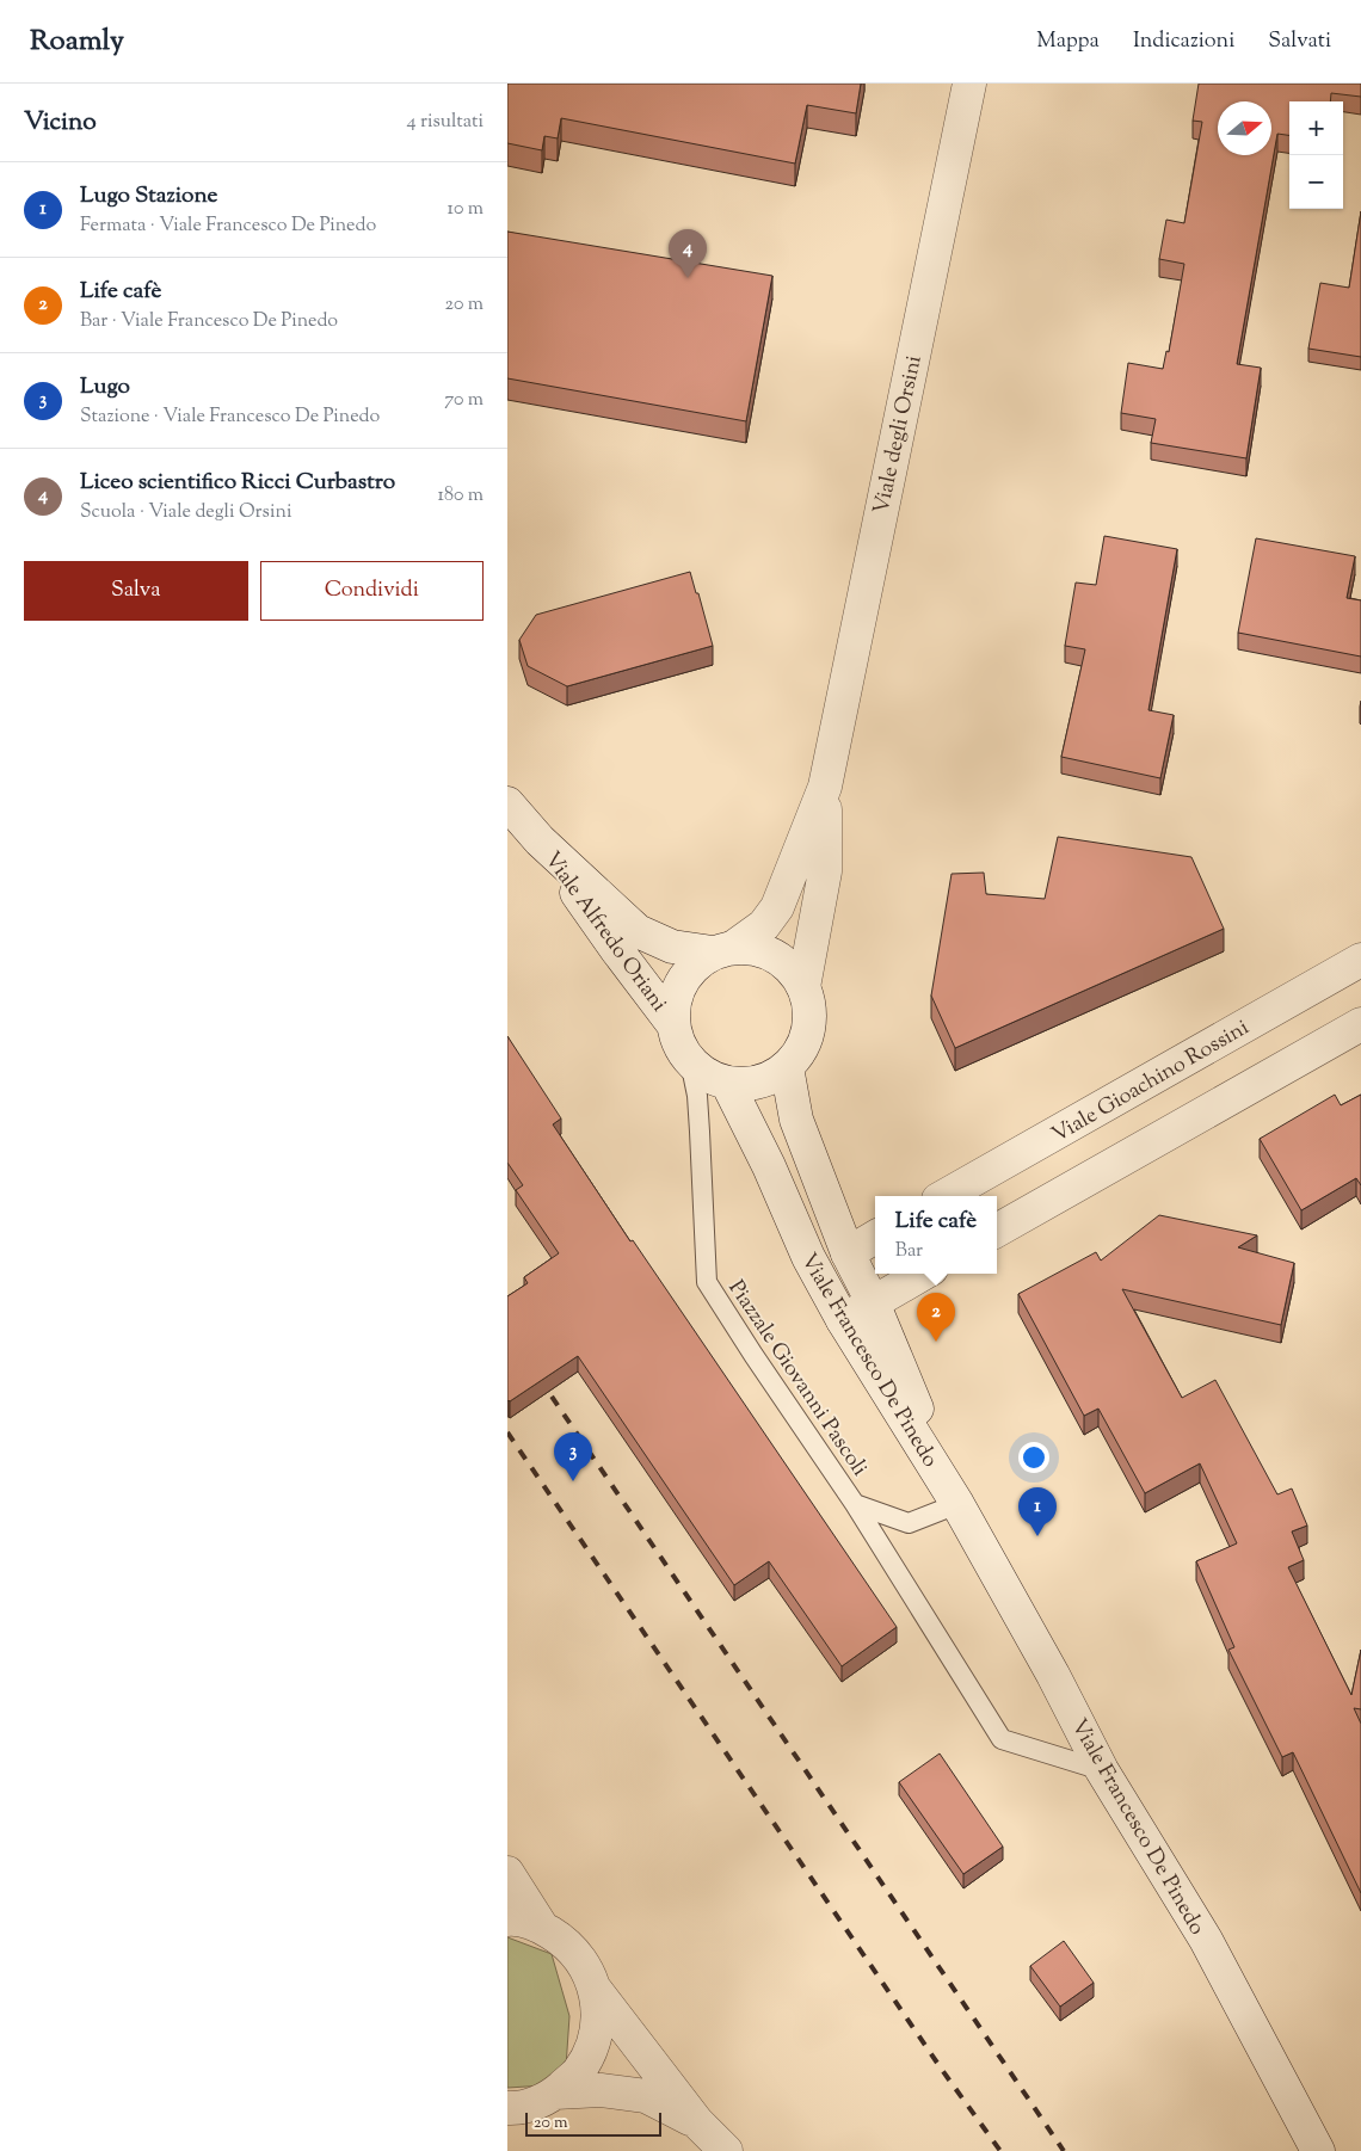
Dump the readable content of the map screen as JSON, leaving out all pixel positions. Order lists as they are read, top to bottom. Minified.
{"streets":{"street":["Viale degli Orsini","Viale Alfredo Oriani","Viale Gioachino Rossini","Viale Francesco De Pinedo"],"lane":["Piazzale Giovanni Pascoli"]},"crossings":[["Viale degli Orsini","Viale Alfredo Oriani"],["Viale degli Orsini","Viale Francesco De Pinedo"],["Viale degli Orsini","Piazzale Giovanni Pascoli"],["Viale Alfredo Oriani","Viale Francesco De Pinedo"],["Viale Alfredo Oriani","Piazzale Giovanni Pascoli"],["Viale Francesco De Pinedo","Piazzale Giovanni Pascoli"]],"scale_bar":"20 m","north":"right","page":{"header":"Roamly","nav":["Mappa","Indicazioni","Salvati"],"heading":["Vicino","4 risultati"],"map_buttons":["+","−"],"list":[{"mark":"1","name":"Lugo Stazione","note":"Fermata · Viale Francesco De Pinedo","value":"10 m"},{"mark":"2","name":"Life cafè","note":"Bar · Viale Francesco De Pinedo","value":"20 m"},{"mark":"3","name":"Lugo","note":"Stazione · Viale Francesco De Pinedo","value":"70 m"},{"mark":"4","name":"Liceo scientifico Ricci Curbastro","note":"Scuola · Viale degli Orsini","value":"180 m"}],"pins":["4","2","3","1"],"buttons":["Salva","Condividi"],"popup":["Life cafè","Bar"],"scale":"20 m"}}
